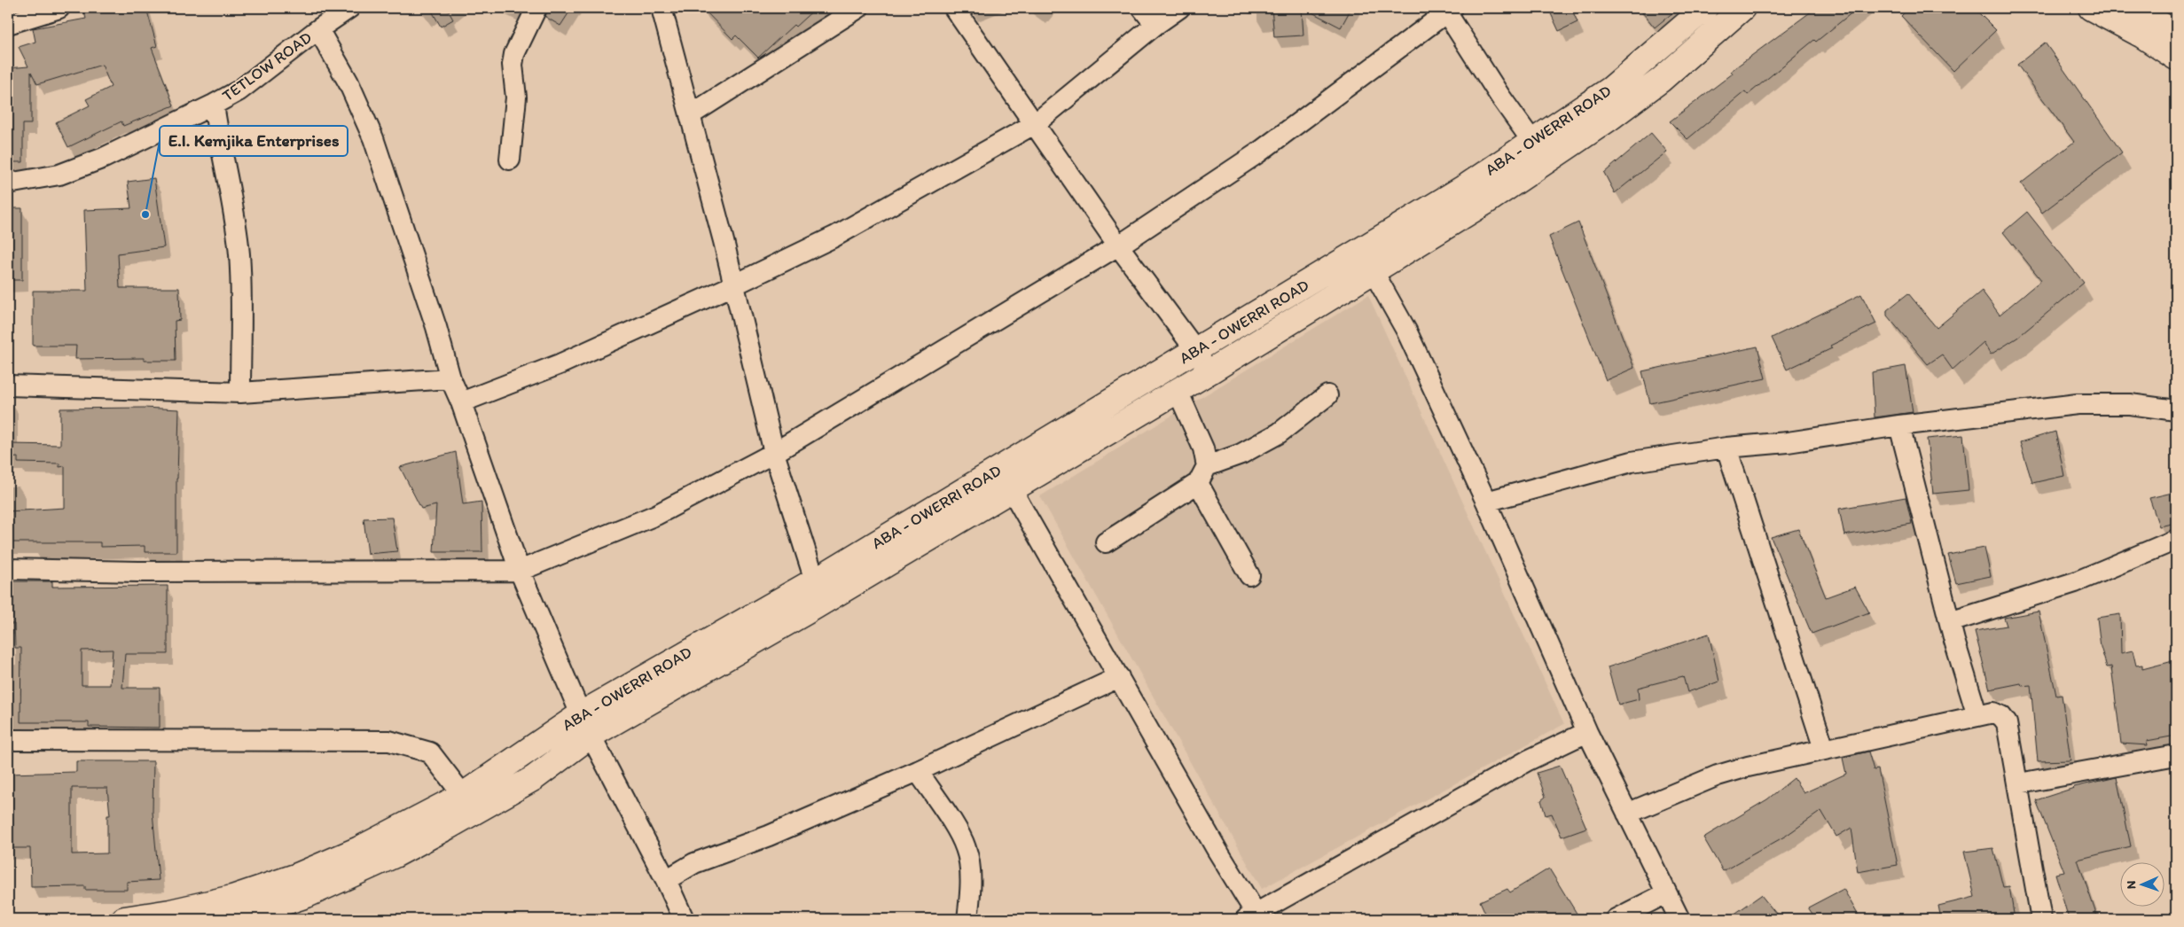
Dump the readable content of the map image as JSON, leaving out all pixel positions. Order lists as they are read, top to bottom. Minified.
{"streets":{"main road":["ABA - OWERRI ROAD"],"street":["TETLOW ROAD"]},"places":["E.I. Kemjika Enterprises"],"north":"left"}
